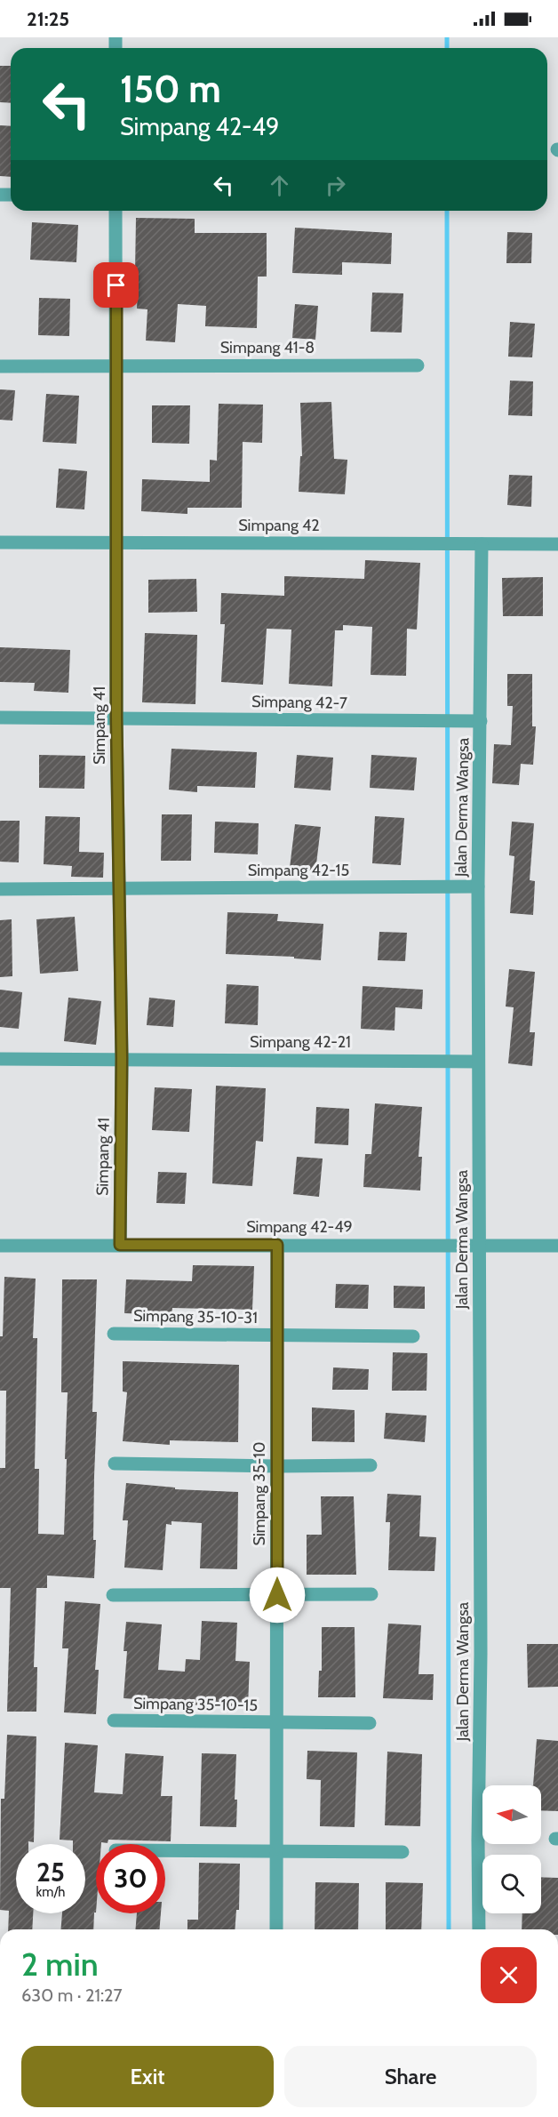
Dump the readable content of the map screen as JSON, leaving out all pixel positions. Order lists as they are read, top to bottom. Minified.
{"streets":{"street":["Simpang 41-8","Simpang 42","Simpang 42-7","Simpang 41","Jalan Derma Wangsa","Simpang 42-15","Simpang 42-21","Simpang 42-49","Simpang 35-10-31","Simpang 35-10","Simpang 35-10-15"]},"crossings":[["Simpang 41-8","Simpang 41"],["Simpang 42","Simpang 41"],["Simpang 42","Jalan Derma Wangsa"],["Simpang 42-7","Simpang 41"],["Simpang 42-7","Jalan Derma Wangsa"],["Simpang 41","Simpang 42-15"],["Simpang 41","Simpang 42-21"],["Simpang 41","Simpang 42-49"],["Jalan Derma Wangsa","Simpang 42-15"],["Jalan Derma Wangsa","Simpang 42-21"],["Jalan Derma Wangsa","Simpang 42-49"],["Simpang 42-49","Simpang 35-10"],["Simpang 35-10-31","Simpang 35-10"],["Simpang 35-10","Simpang 35-10-15"]],"north":"left","page":{"status":"21:25","turn":["150 m","Simpang 42-49"],"speed":"25 km/h","limit":"30","heading":["2 min","630 m · 21:27"],"buttons":["Exit","Share"]}}
